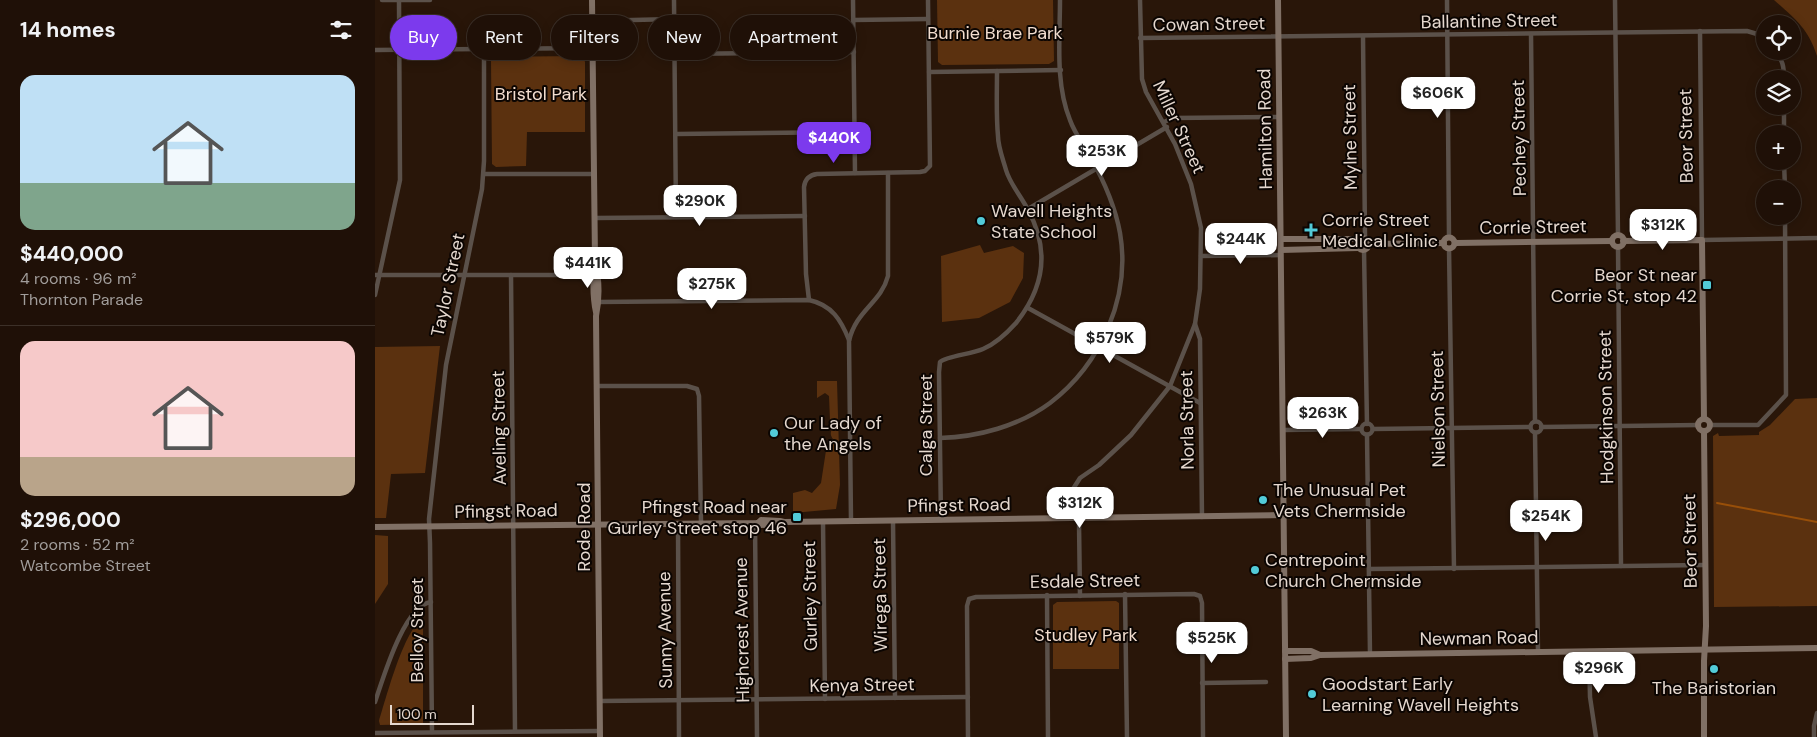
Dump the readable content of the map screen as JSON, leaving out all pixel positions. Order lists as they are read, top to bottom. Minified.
{"streets":{"main road":["Hamilton Road","Beor Street","Corrie Street","Pfingst Road","Rode Road","Newman Road"],"street":["Ballantine Street","Cowan Street","Miller Street","Mylne Street","Pechey Street","Taylor Street","Hodgkinson Street","Nielson Street","Norla Street","Calga Street","Aveling Street","Esdale Street","Wirega Street","Gurley Street","Belloy Street","Sunny Avenue","Highcrest Avenue","Kenya Street"]},"crossings":[["Ballantine Street","Cowan Street"],["Ballantine Street","Hamilton Road"],["Ballantine Street","Beor Street"],["Ballantine Street","Mylne Street"],["Ballantine Street","Pechey Street"],["Cowan Street","Miller Street"],["Cowan Street","Hamilton Road"],["Miller Street","Norla Street"],["Miller Street","Pfingst Road"],["Hamilton Road","Pfingst Road"],["Hamilton Road","Newman Road"],["Beor Street","Newman Road"],["Pechey Street","Corrie Street"],["Corrie Street","Hodgkinson Street"],["Corrie Street","Nielson Street"],["Taylor Street","Pfingst Road"],["Taylor Street","Belloy Street"],["Norla Street","Pfingst Road"],["Calga Street","Pfingst Road"],["Aveling Street","Pfingst Road"],["Pfingst Road","Rode Road"],["Pfingst Road","Wirega Street"],["Pfingst Road","Gurley Street"],["Pfingst Road","Belloy Street"],["Pfingst Road","Sunny Avenue"],["Pfingst Road","Highcrest Avenue"],["Rode Road","Kenya Street"],["Esdale Street","Kenya Street"],["Wirega Street","Kenya Street"],["Gurley Street","Kenya Street"],["Sunny Avenue","Kenya Street"],["Highcrest Avenue","Kenya Street"]],"parks":["Burnie Brae Park","Bristol Park","Studley Park"],"places":{"other":["Wavell Heights State School","Our Lady of the Angels","The Unusual Pet Vets Chermside","Centrepoint Church Chermside","The Baristorian","Goodstart Early Learning Wavell Heights"],"health":["Corrie Street Medical Clinic"],"transit":["Beor St near Corrie St, stop 42","Pfingst Road near Gurley Street stop 46"]},"scale_bar":"100 m","page":{"heading":"14 homes","map_buttons":["+","−"],"chip":["Buy","Rent","Filters","New","Apartment"],"list":[{"name":"$440,000","note":"4 rooms · 96 m² · Thornton Parade"},{"name":"$296,000","note":"2 rooms · 52 m² · Watcombe Street"}],"price":["$606K","$440K","$253K","$290K","$312K","$244K","$441K","$275K","$579K","$263K","$312K","$254K","$525K","$296K"],"scale":"100 m"}}
